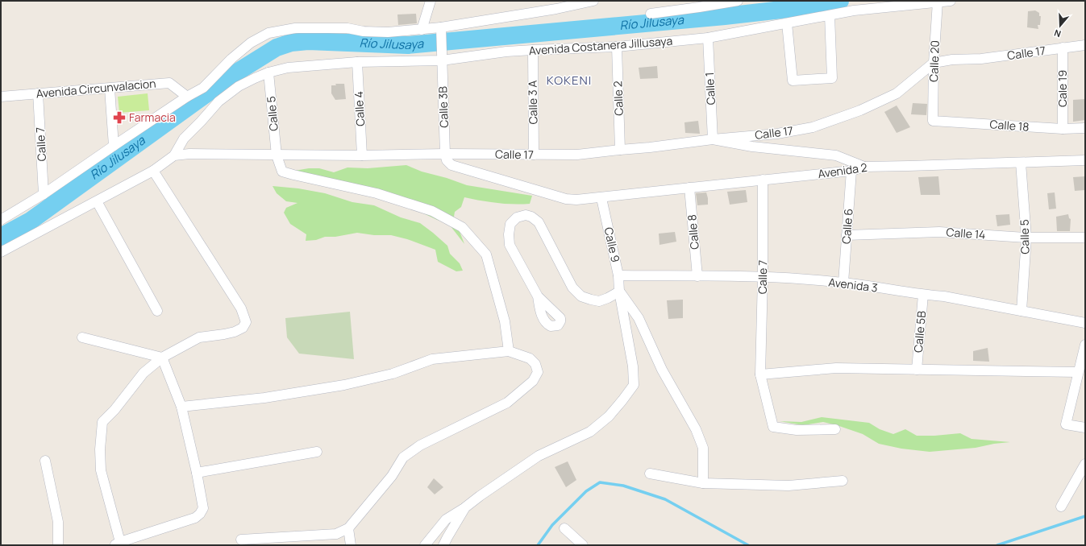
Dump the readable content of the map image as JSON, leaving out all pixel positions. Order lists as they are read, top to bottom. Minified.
{"streets":{"street":["Avenida Costanera Jillusaya","Calle 17","Calle 20","Avenida Circunvalacion","Calle 1","Cale 19","Calle 2","Calle 3 A","Calle 3B","Calle 4","Calle 5","Calle 18","Calle 7","Avenida 2","Calle 6","Calle 8","Calle 14","Calle 9","Avenida 3","Calle 5B"]},"crossings":[["Avenida Costanera Jillusaya","Calle 17"],["Avenida Costanera Jillusaya","Calle 20"],["Avenida Costanera Jillusaya","Calle 1"],["Avenida Costanera Jillusaya","Calle 2"],["Avenida Costanera Jillusaya","Calle 3 A"],["Avenida Costanera Jillusaya","Calle 3B"],["Avenida Costanera Jillusaya","Calle 4"],["Avenida Costanera Jillusaya","Calle 5"],["Calle 17","Calle 20"],["Calle 17","Calle 1"],["Calle 17","Cale 19"],["Calle 17","Calle 2"],["Calle 17","Calle 3 A"],["Calle 17","Calle 3B"],["Calle 17","Calle 4"],["Calle 17","Calle 5"],["Calle 17","Avenida 2"],["Calle 20","Calle 18"],["Avenida Circunvalacion","Calle 7"],["Cale 19","Calle 18"],["Calle 3B","Avenida 2"],["Calle 5","Avenida 2"],["Calle 5","Calle 14"],["Calle 5","Avenida 3"],["Calle 7","Avenida 2"],["Calle 7","Avenida 3"],["Avenida 2","Calle 6"],["Avenida 2","Calle 8"],["Avenida 2","Calle 9"],["Calle 6","Calle 14"],["Calle 6","Avenida 3"],["Calle 8","Avenida 3"],["Calle 9","Avenida 3"],["Avenida 3","Calle 5B"]],"districts":["KOKENI"],"water":["Río Jilusaya"],"places":{"pharmacy":["Farmacia"]},"north":"bottom"}
